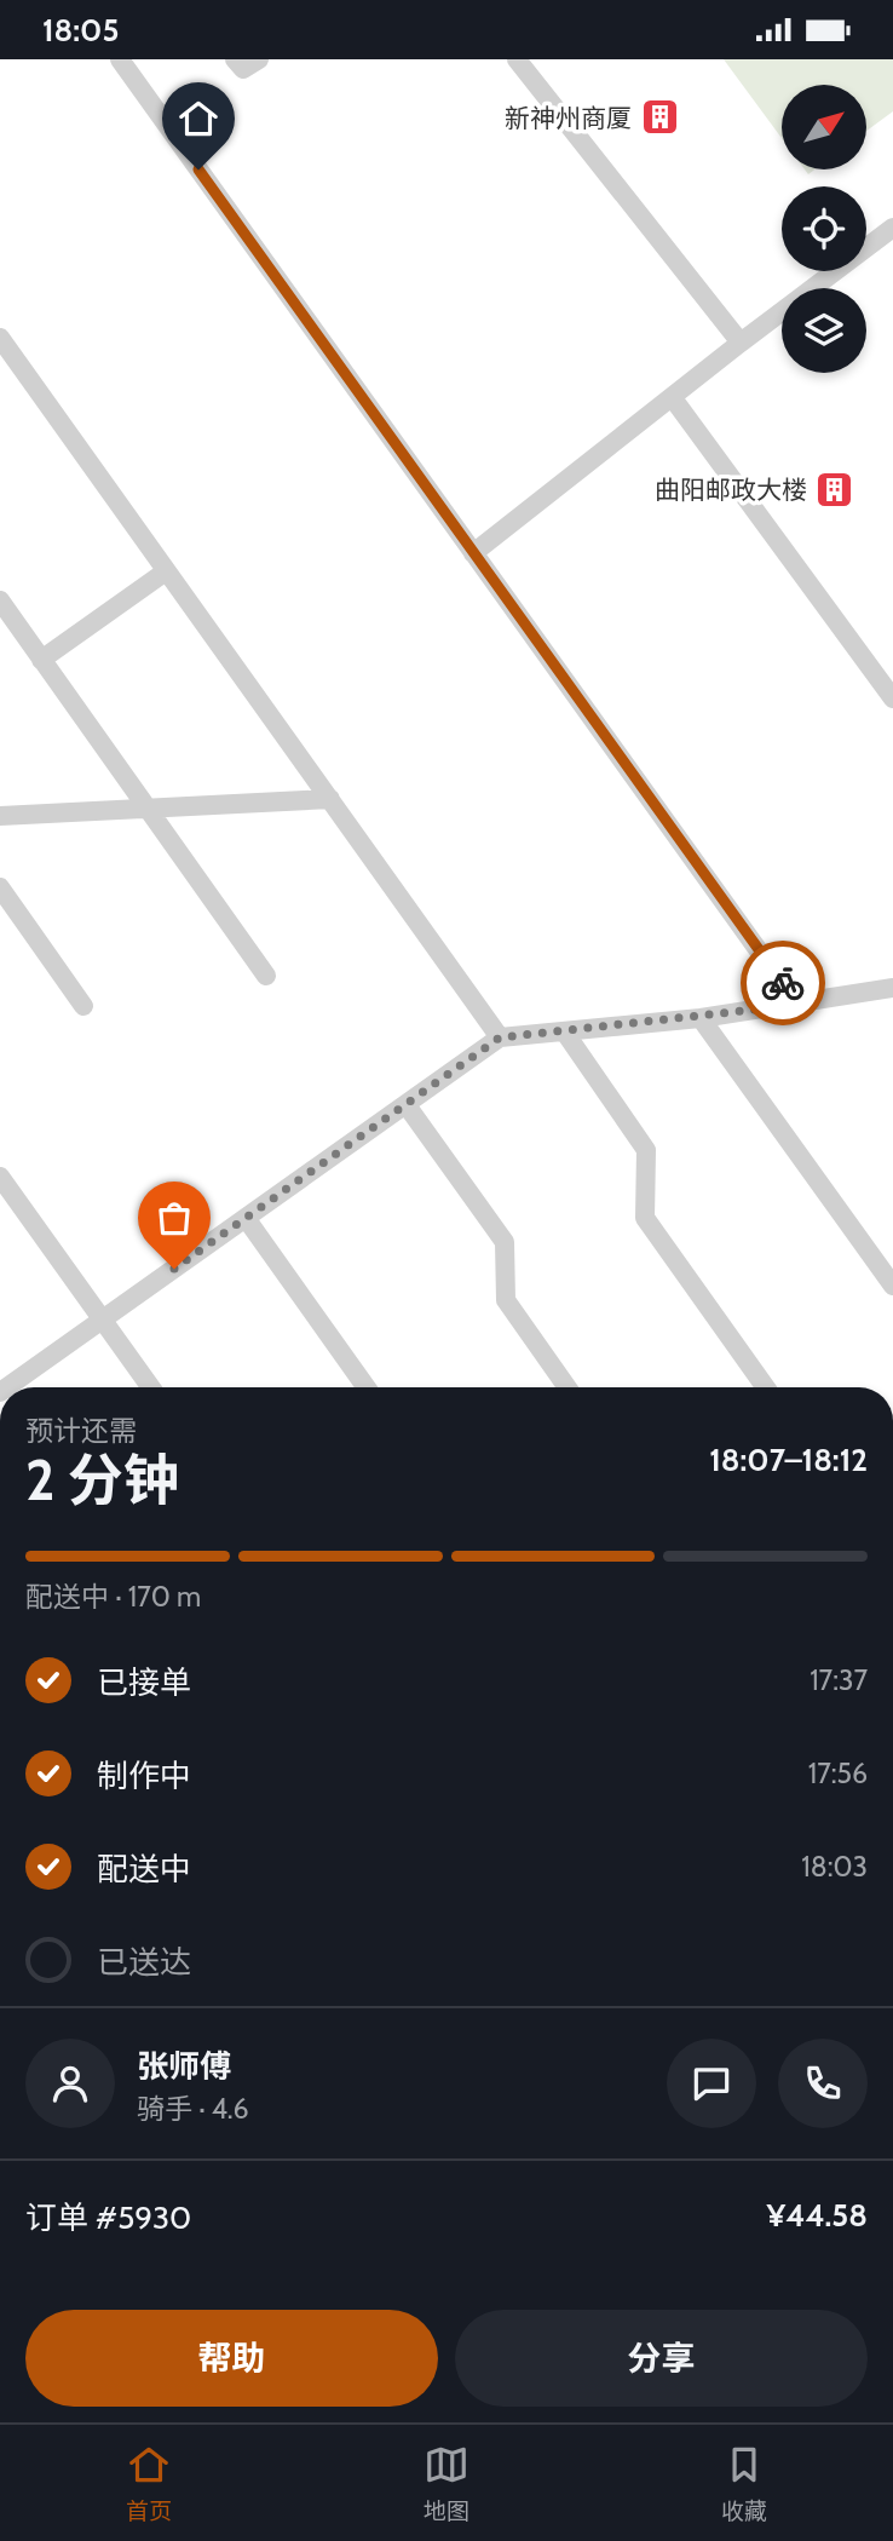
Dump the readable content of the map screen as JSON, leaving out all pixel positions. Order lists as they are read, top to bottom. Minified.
{"places":{"building":["新神州商厦","曲阳邮政大楼"]},"north":"top right","page":{"status":"18:05","heading":["2 分钟","预计还需","18:07–18:12"],"panel":["张师傅","骑手 · 4.6","订单 #5930","¥44.58"],"bar":"配送中 · 170 m","list":[["已接单","17:37"],["制作中","17:56"],["配送中","18:03"],"已送达"],"buttons":["帮助","分享"],"tabs":["首页","地图","收藏"]}}
